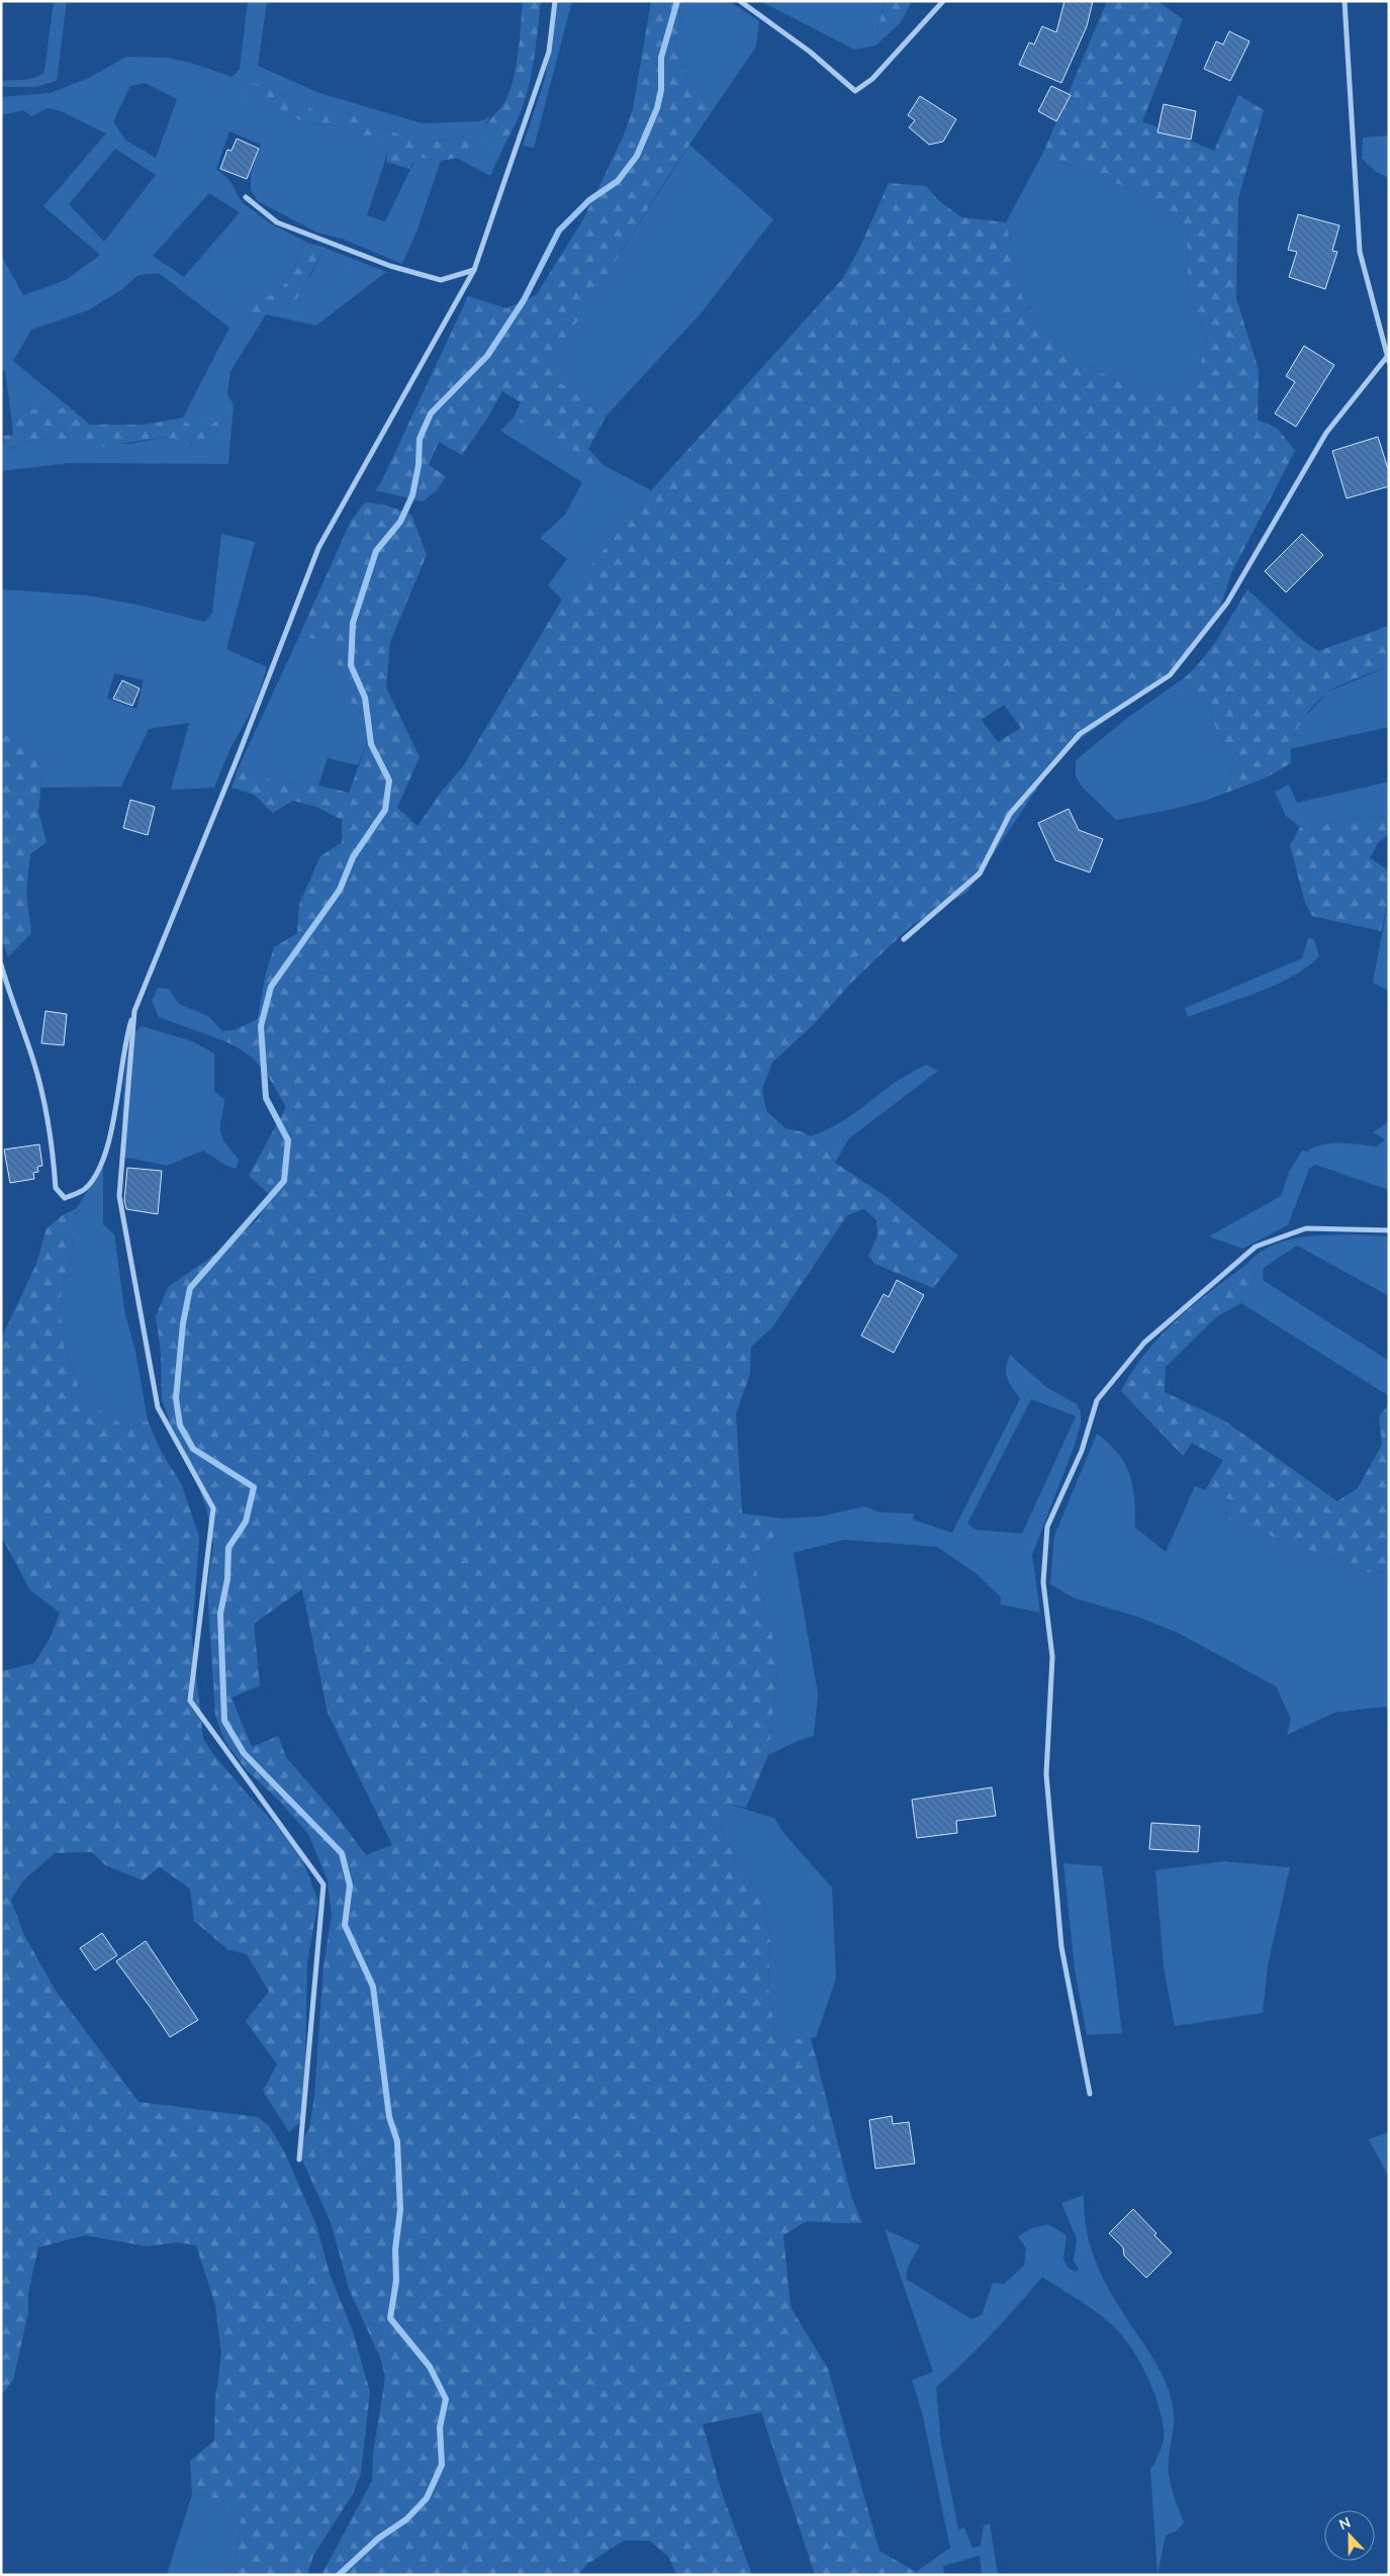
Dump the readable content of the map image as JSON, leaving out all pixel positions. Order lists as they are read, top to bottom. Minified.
{"north":"top"}
